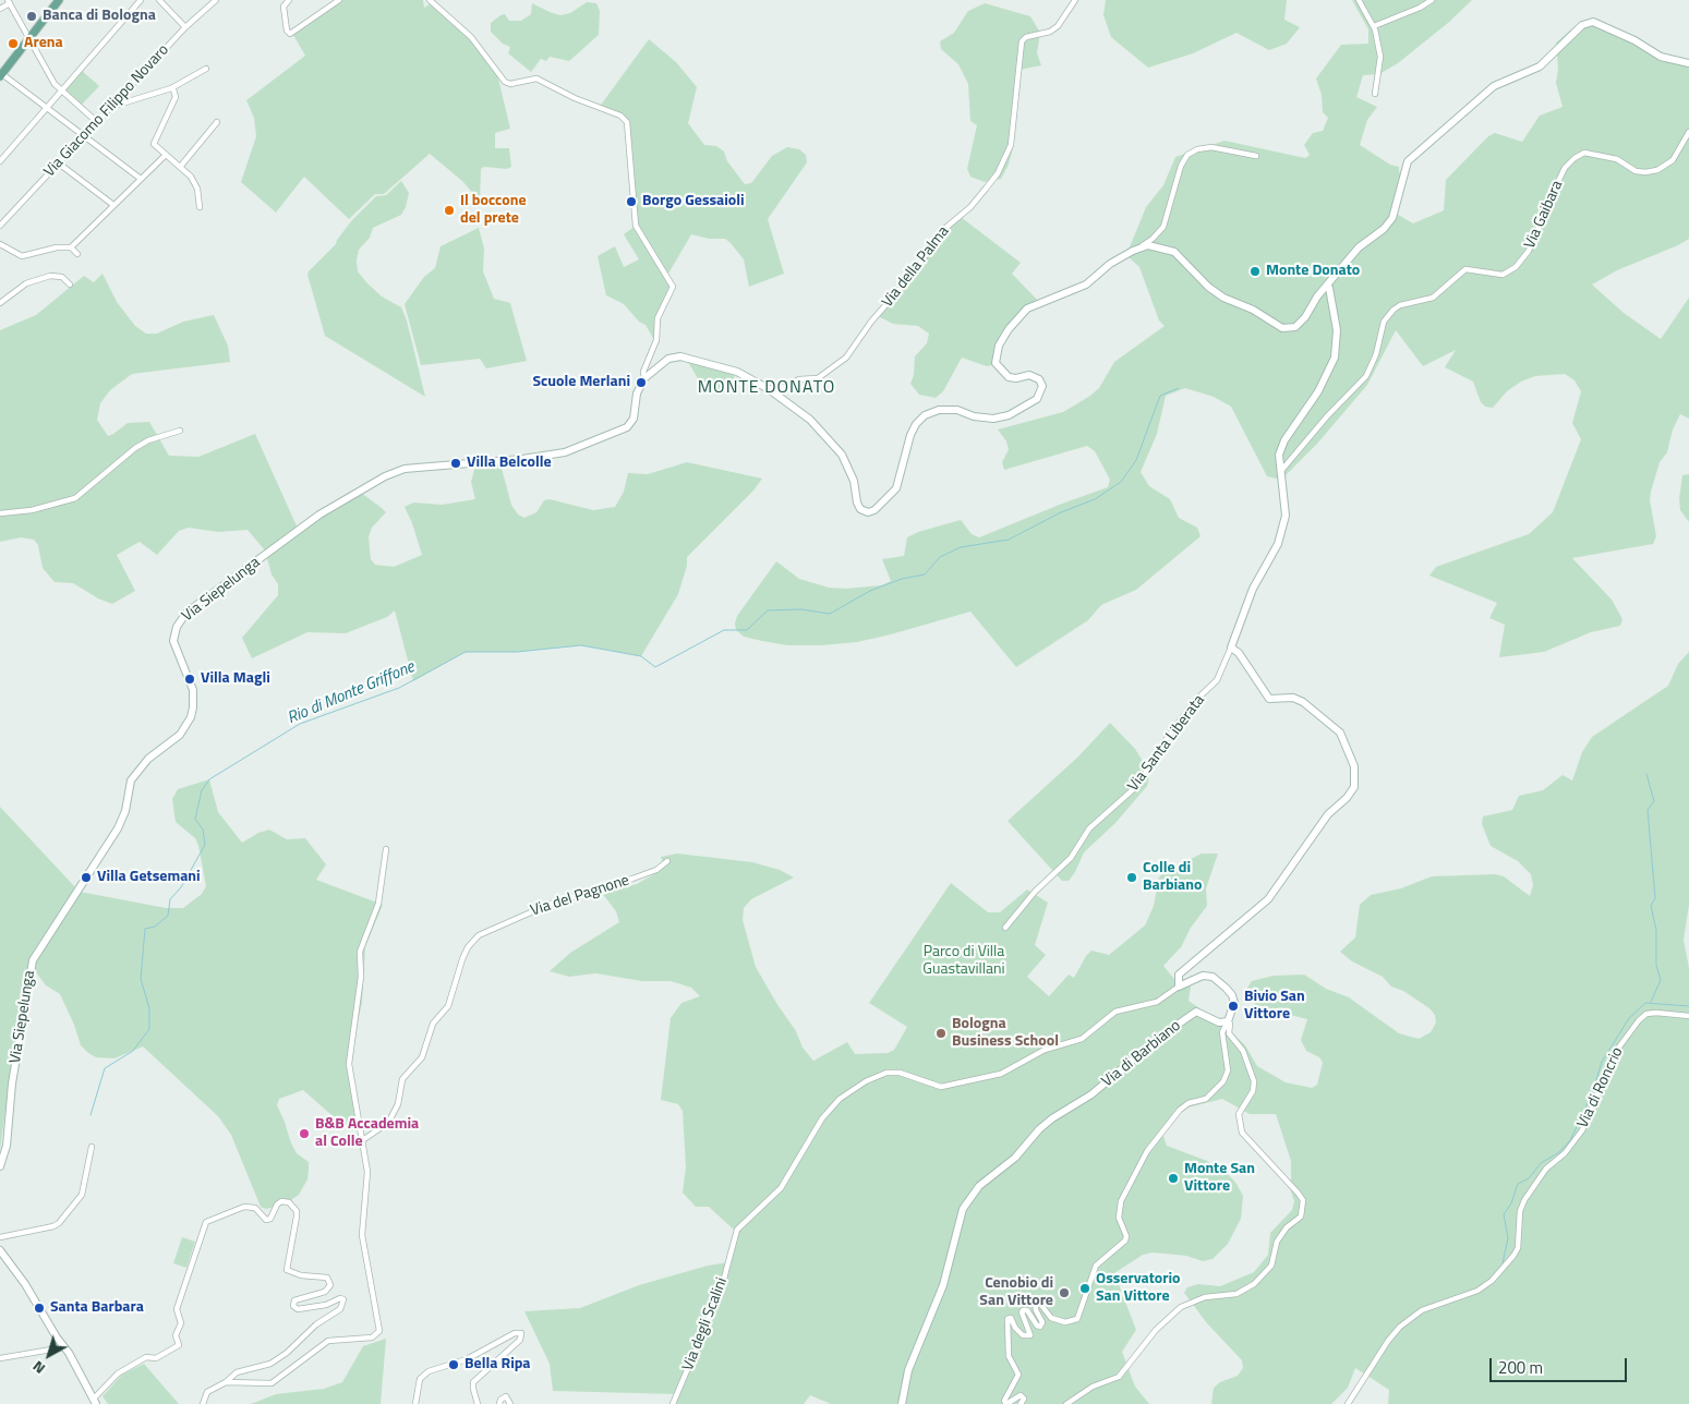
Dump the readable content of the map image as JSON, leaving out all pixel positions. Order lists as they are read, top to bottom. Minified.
{"streets":{"street":["Via Giacomo Filippo Novaro","Via Gaibara","Via della Palma","Via Siepelunga","Via Santa Liberata","Via del Pagnone","Via di Barbiano","Via di Roncrio","Via degli Scalini"]},"crossings":[["Via Gaibara","Via Santa Liberata"]],"districts":["MONTE DONATO"],"water":["Rio di Monte Griffone"],"parks":["Parco di Villa Guastavillani"],"places":["Banca di Bologna","Arena","Borgo Gessaioli","Il boccone del prete","Monte Donato","Scuole Merlani","Villa Belcolle","Villa Magli","Villa Getsemani","Colle di Barbiano","Bivio San Vittore","Bologna Business School","B&B Accademia al Colle","Monte San Vittore","Osservatorio San Vittore","Cenobio di San Vittore","Santa Barbara","Bella Ripa"],"scale_bar":"200 m","north":"bottom left"}
